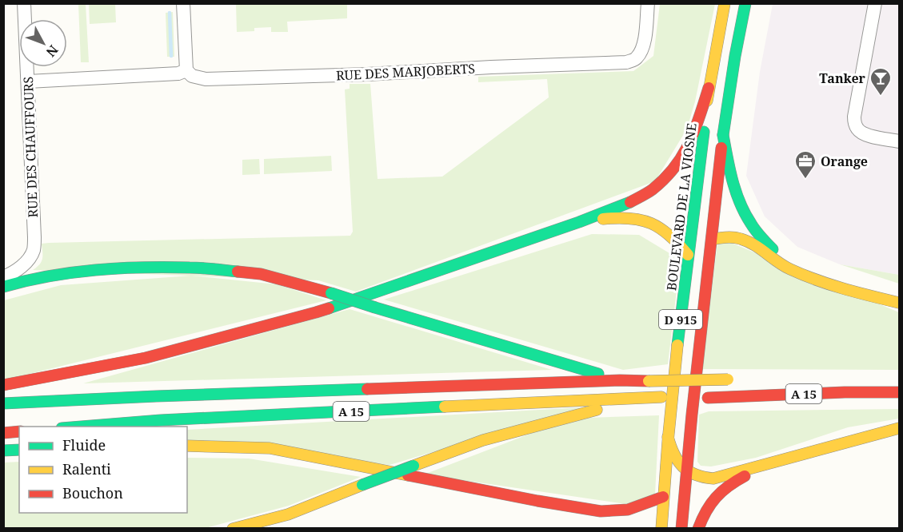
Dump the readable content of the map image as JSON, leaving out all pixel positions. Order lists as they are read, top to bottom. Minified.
{"streets":{"main road":["BOULEVARD DE LA VIOSNE","D 915","A 15"],"street":["RUE DES MARJOBERTS","RUE DES CHAUFFOURS"]},"places":{"bar":["Tanker"],"office":["Orange"]},"legend":["Fluide","Ralenti","Bouchon"],"north":"bottom right"}
